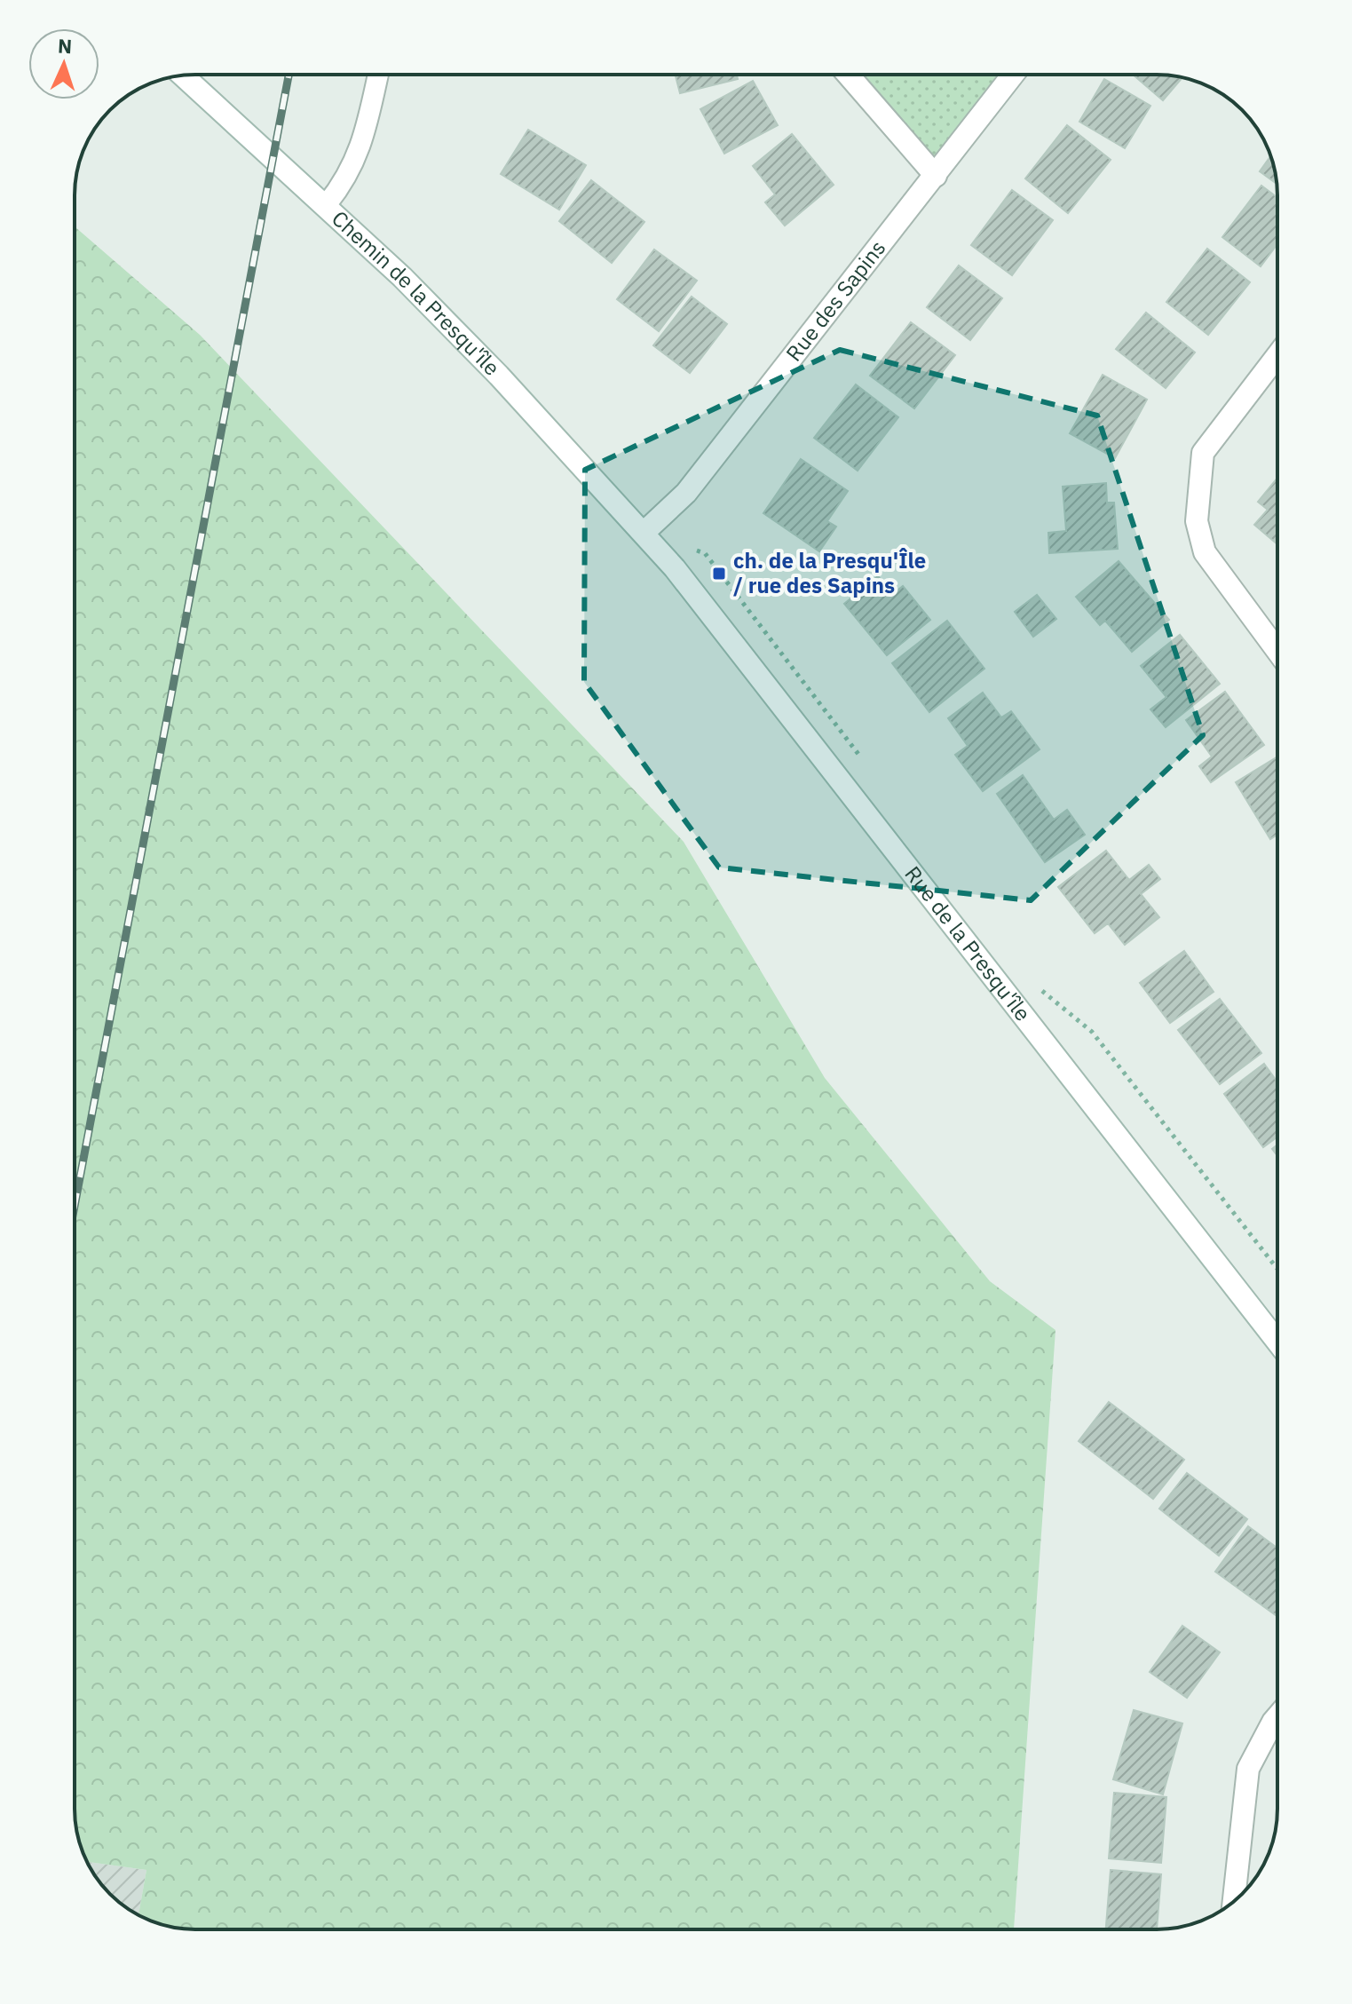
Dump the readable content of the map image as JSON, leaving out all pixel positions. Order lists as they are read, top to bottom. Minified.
{"streets":{"street":["Chemin de la Presqu'île","Rue des Sapins","Rue de la Presqu'île"]},"crossings":[["Chemin de la Presqu'île","Rue des Sapins"],["Chemin de la Presqu'île","Rue de la Presqu'île"],["Rue des Sapins","Rue de la Presqu'île"]],"places":{"transit":["ch. de la Presqu'Île / rue des Sapins"]},"north":"top"}
